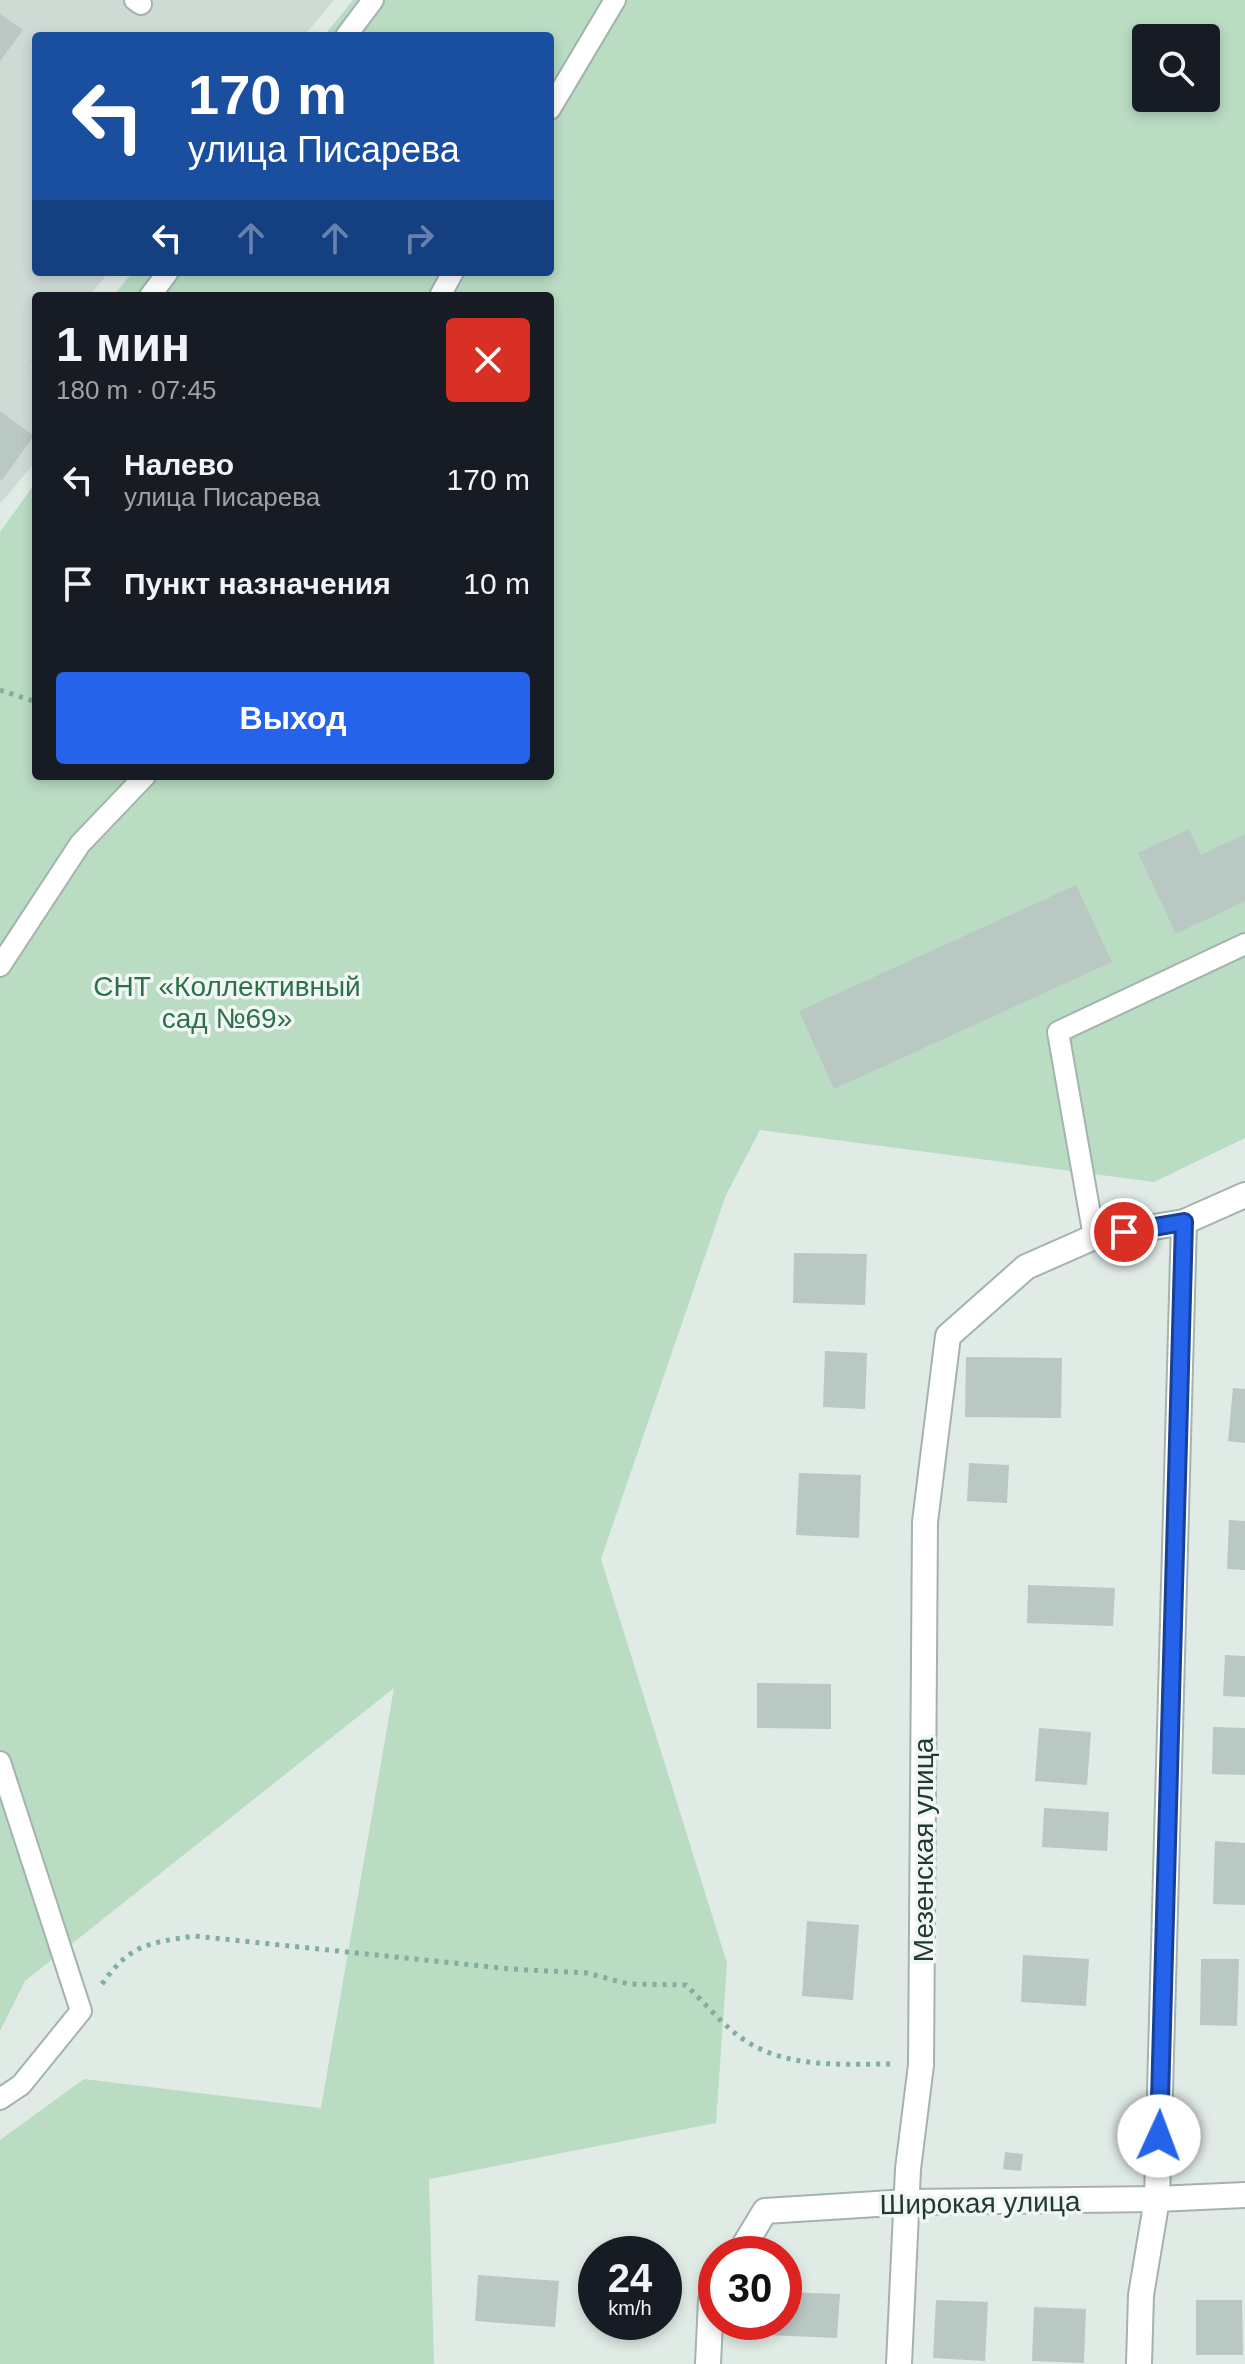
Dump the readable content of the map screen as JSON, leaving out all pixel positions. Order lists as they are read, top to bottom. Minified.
{"streets":{"street":["Мезенская улица","Широкая улица"]},"crossings":[["Мезенская улица","Широкая улица"]],"parks":["СНТ «Коллективный сад №69»"],"page":{"turn":["170 m","улица Писарева"],"heading":["1 мин","180 m · 07:45"],"list":[{"name":"Налево","note":"улица Писарева","value":"170 m"},{"name":"Пункт назначения","value":"10 m"}],"buttons":"Выход","speed":"24 km/h","limit":"30"}}
